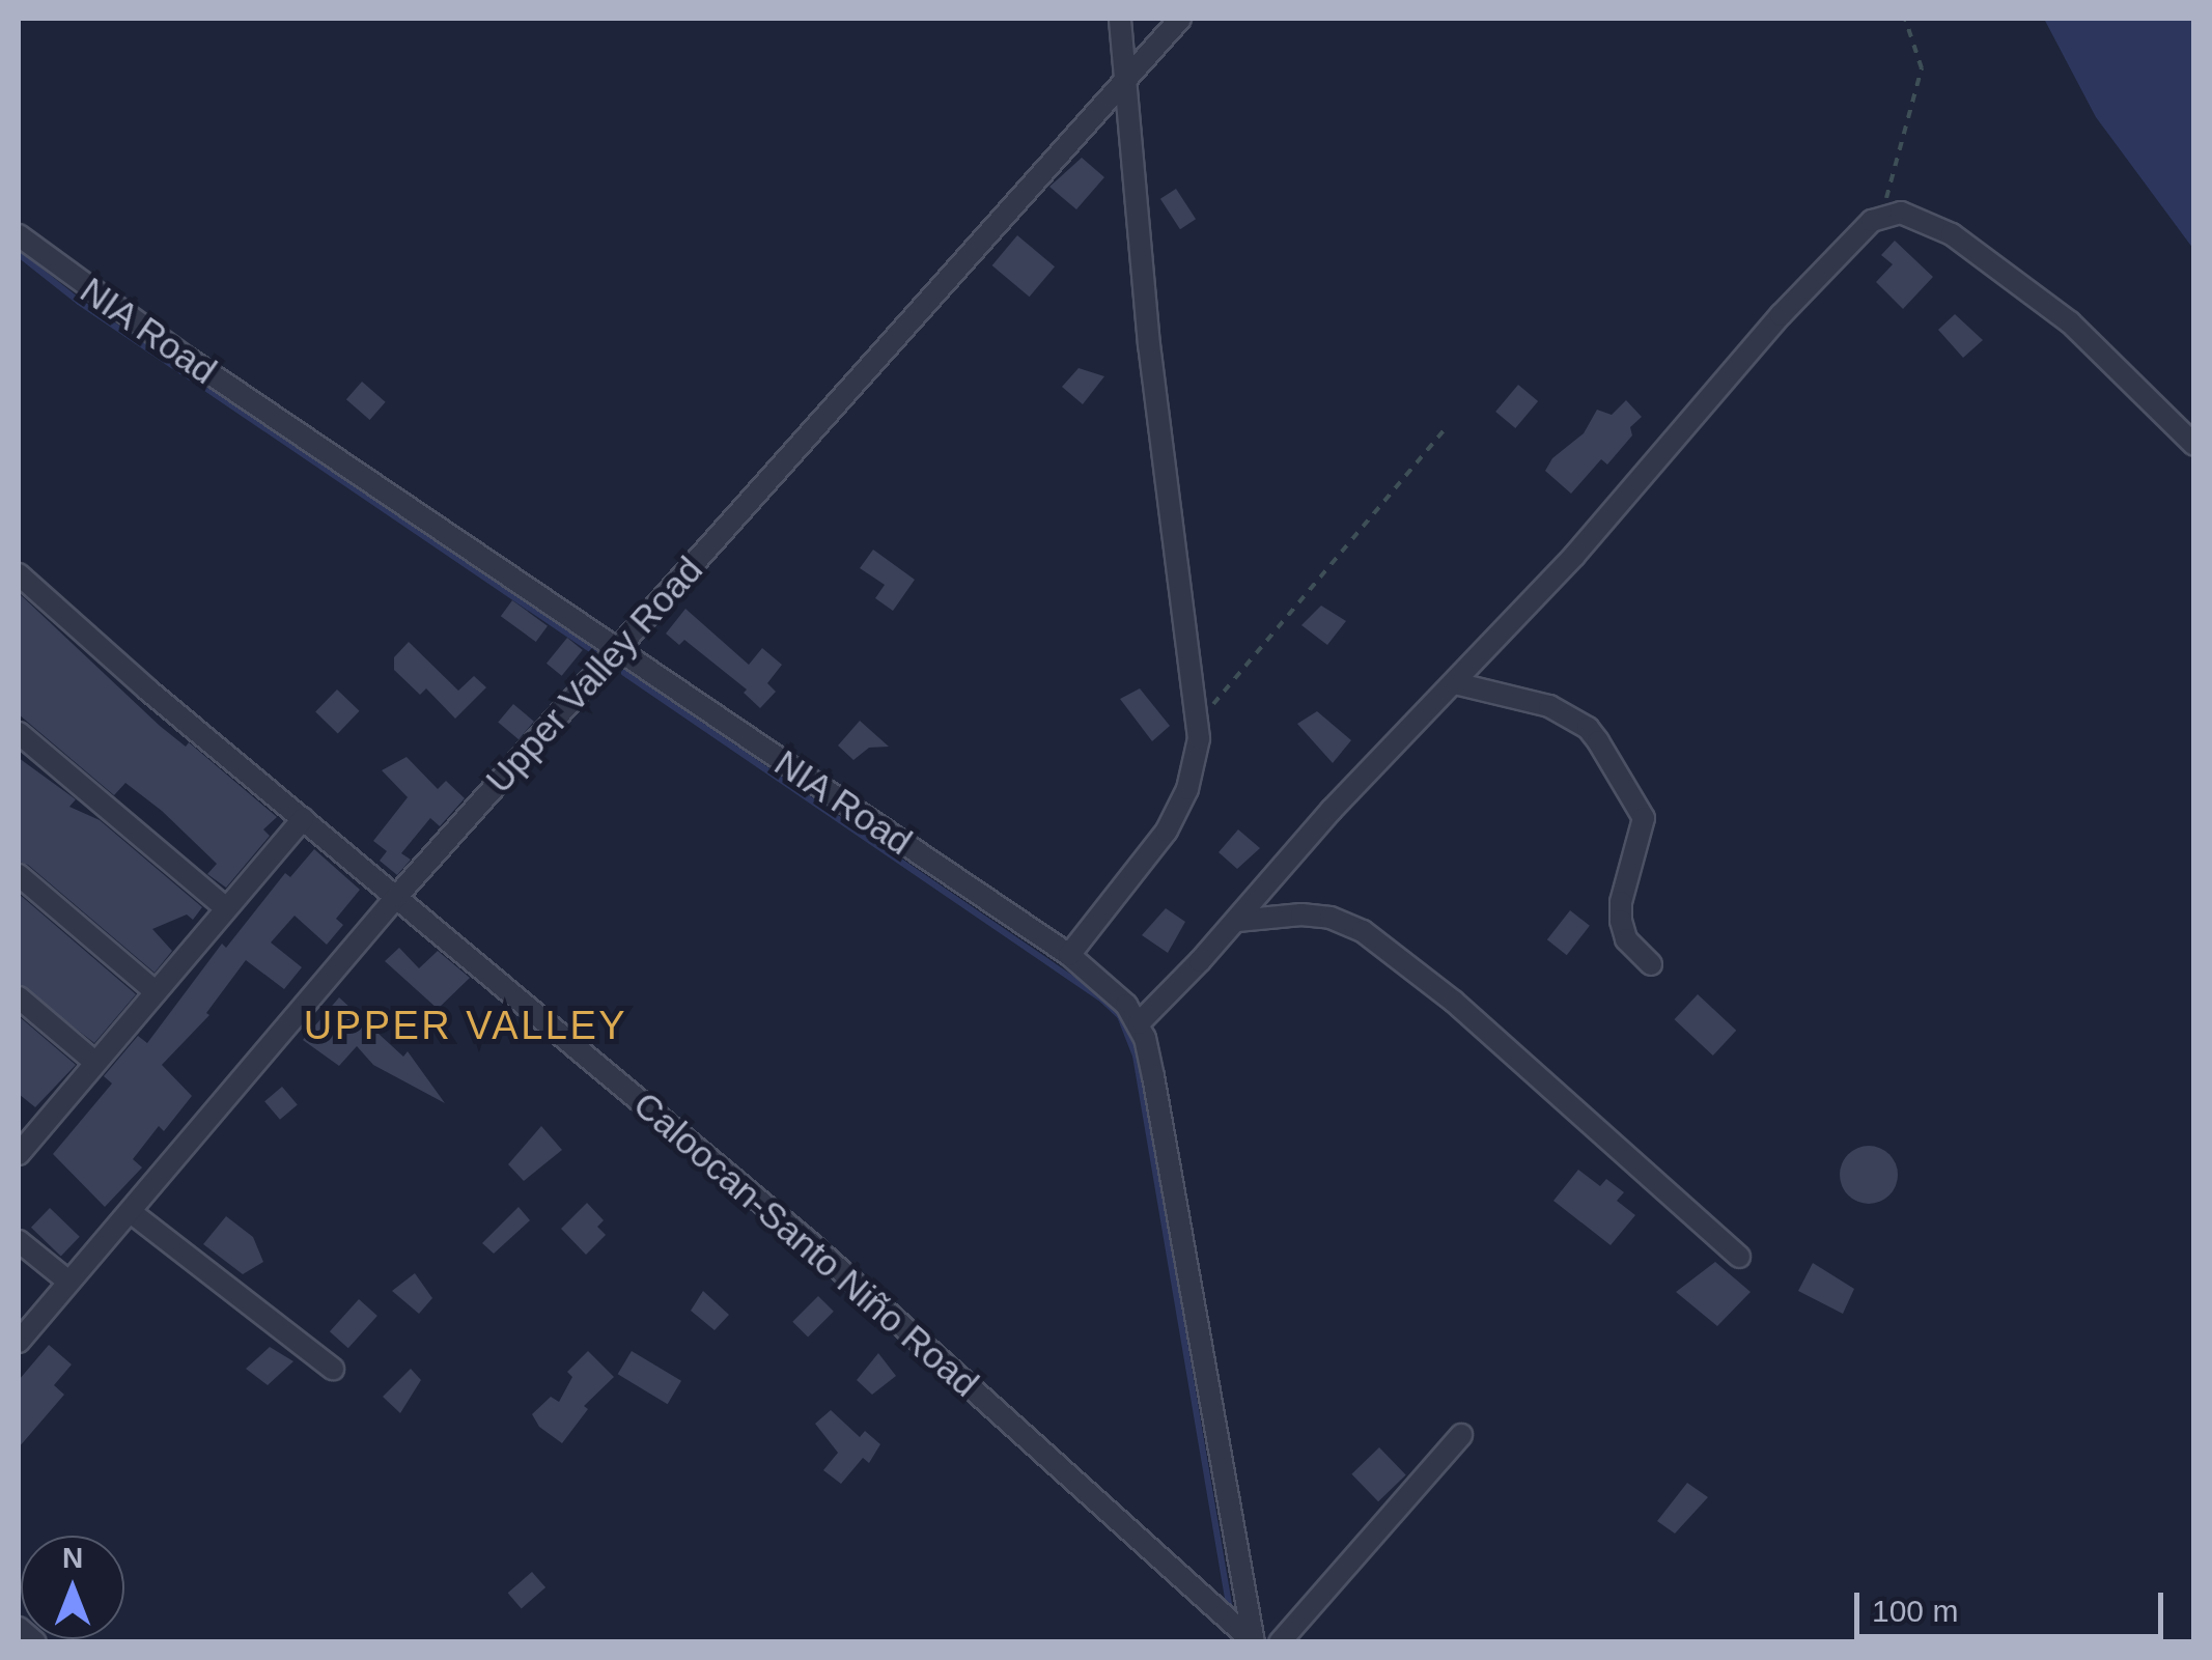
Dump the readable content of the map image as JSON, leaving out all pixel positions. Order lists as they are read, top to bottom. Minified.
{"streets":{"street":["NIA Road","Upper Valley Road","Caloocan-Santo Niño Road"]},"crossings":[["NIA Road","Upper Valley Road"],["NIA Road","Caloocan-Santo Niño Road"],["Upper Valley Road","Caloocan-Santo Niño Road"]],"districts":["UPPER VALLEY"],"scale_bar":"100 m","north":"top"}
